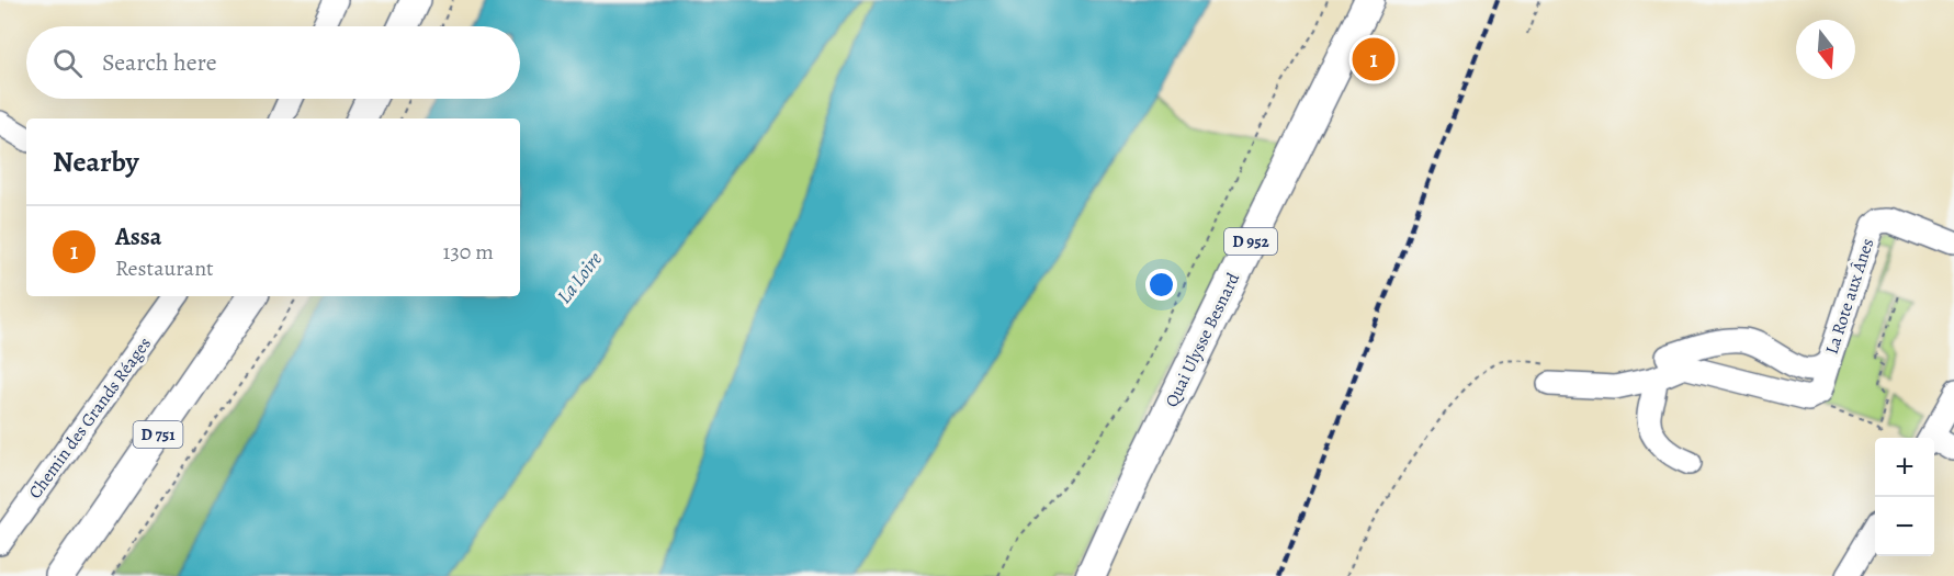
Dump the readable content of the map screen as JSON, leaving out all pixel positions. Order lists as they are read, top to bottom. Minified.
{"streets":{"main road":["D 952","Quai Ulysse Besnard","D 751"],"street":["La Rote aux Ânes","Chemin des Grands Réages"]},"water":["La Loire"],"north":"bottom","page":{"search":"Search here","pins":"1","heading":"Nearby","list":[{"mark":"1","name":"Assa","note":"Restaurant","value":"130 m"}],"map_buttons":["+","−"]}}
